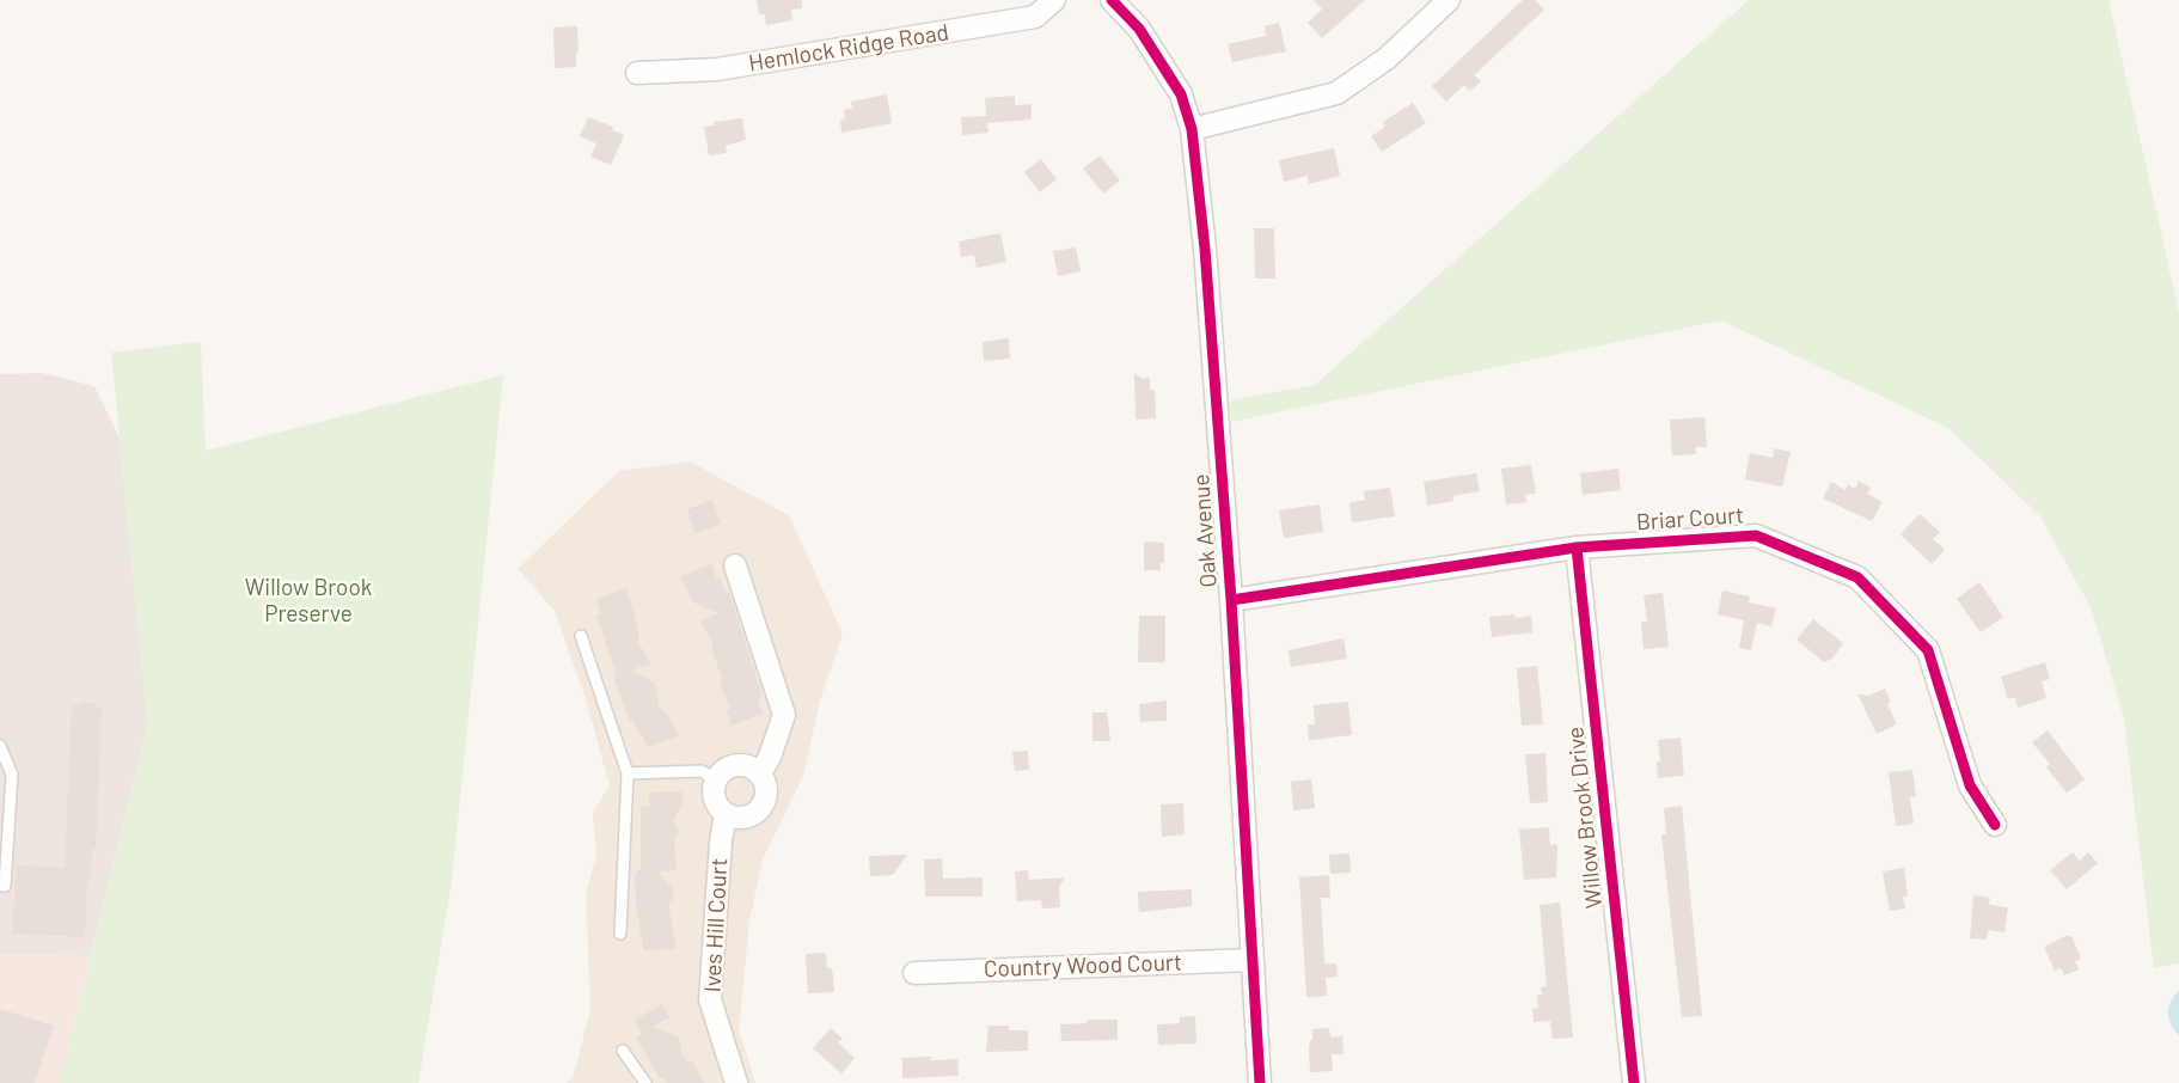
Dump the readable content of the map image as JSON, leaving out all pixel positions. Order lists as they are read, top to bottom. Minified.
{"streets":{"street":["Hemlock Ridge Road","Briar Court","Oak Avenue","Willow Brook Drive","Ives Hill Court","Country Wood Court"]},"crossings":[["Briar Court","Oak Avenue"],["Briar Court","Willow Brook Drive"],["Oak Avenue","Country Wood Court"]],"parks":["Willow Brook Preserve"]}
